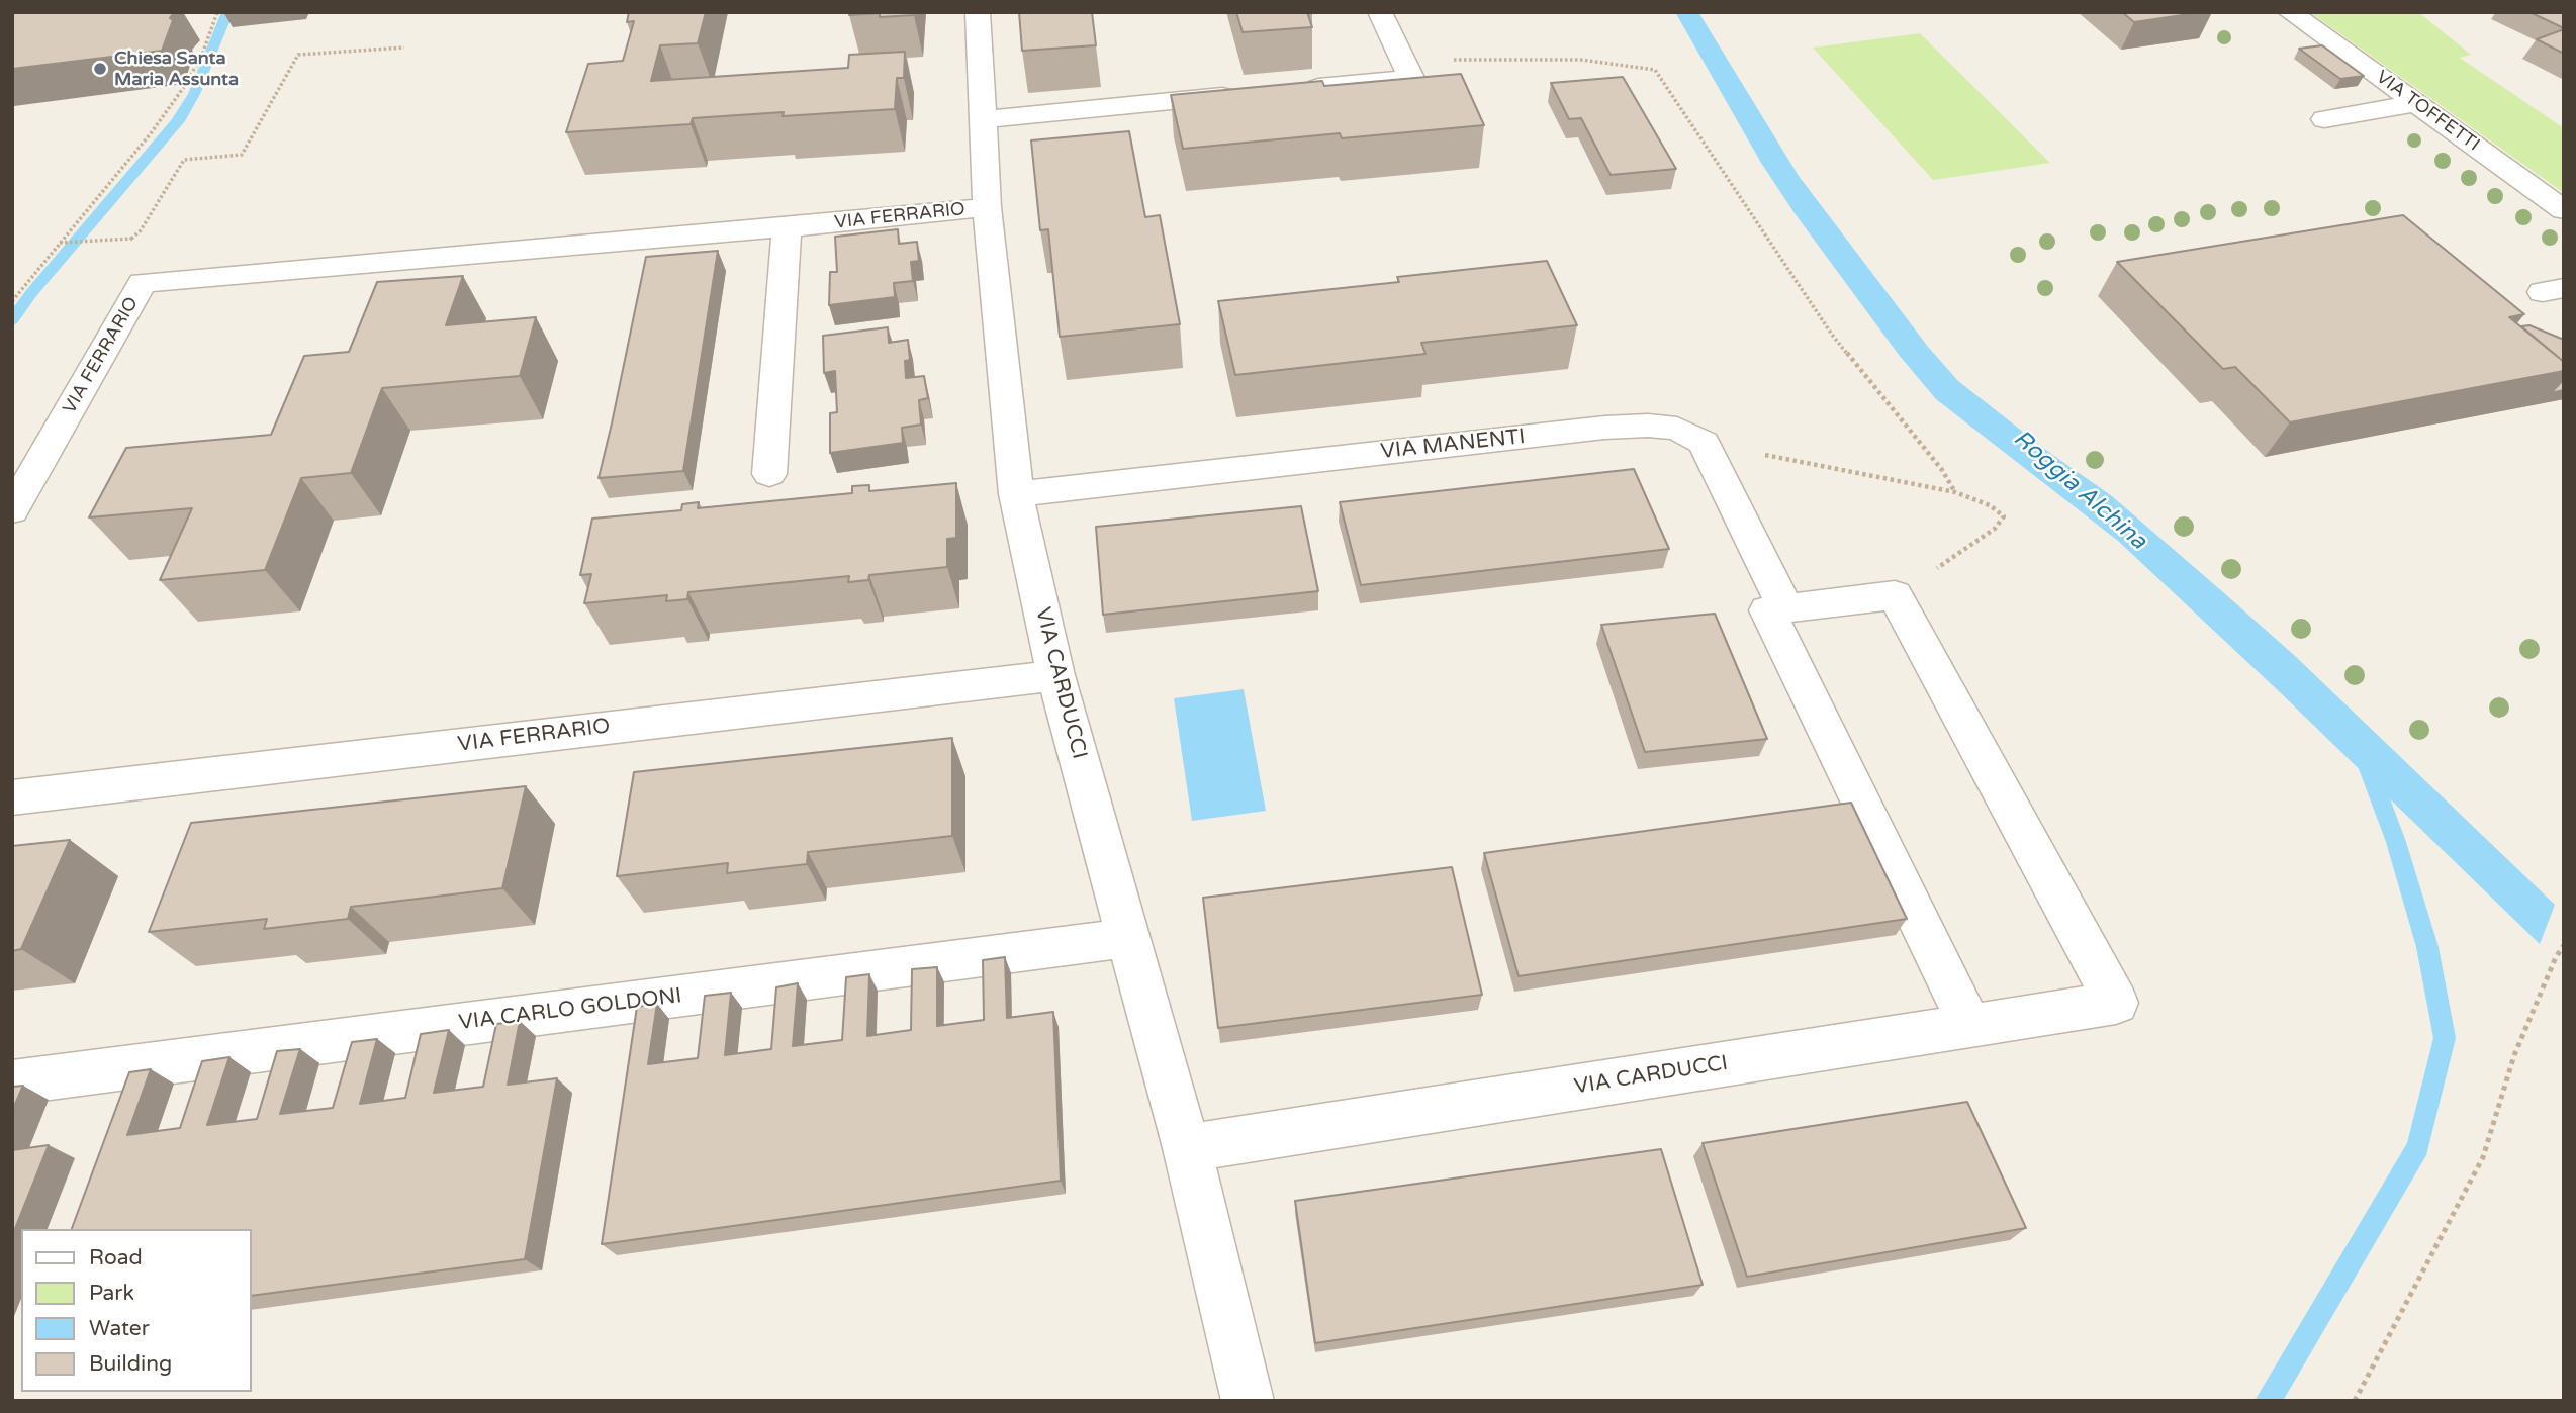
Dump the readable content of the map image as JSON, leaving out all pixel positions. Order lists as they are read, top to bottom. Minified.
{"streets":{"street":["VIA TOFFETTI","VIA FERRARIO","VIA MANENTI","VIA CARDUCCI","VIA CARLO GOLDONI"]},"crossings":[["VIA FERRARIO","VIA CARDUCCI"],["VIA MANENTI","VIA CARDUCCI"],["VIA CARDUCCI","VIA CARLO GOLDONI"]],"water":["Roggia Alchina"],"places":["Chiesa Santa Maria Assunta"],"legend":["Road","Park","Water","Building"]}
